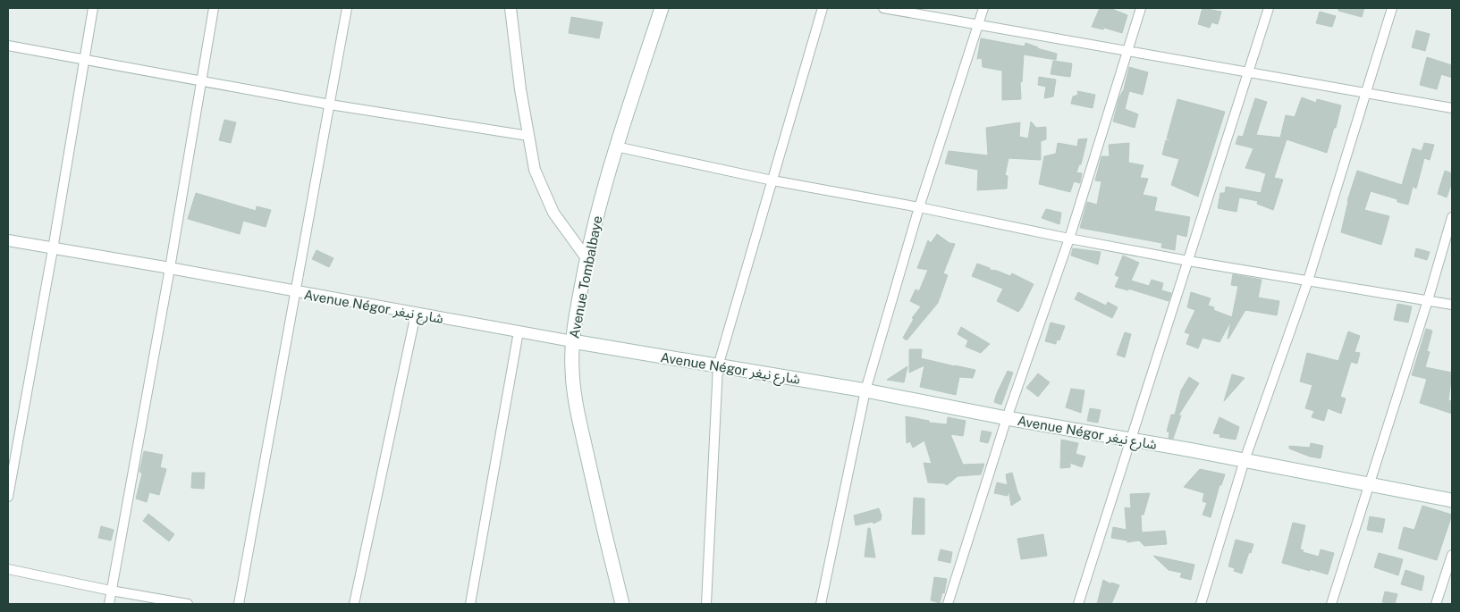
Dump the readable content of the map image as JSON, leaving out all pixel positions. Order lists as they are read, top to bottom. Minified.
{"streets":{"main road":["Avenue Tombalbaye","Avenue Négor شارع نيغر"]},"crossings":[["Avenue Tombalbaye","Avenue Négor شارع نيغر"]]}
